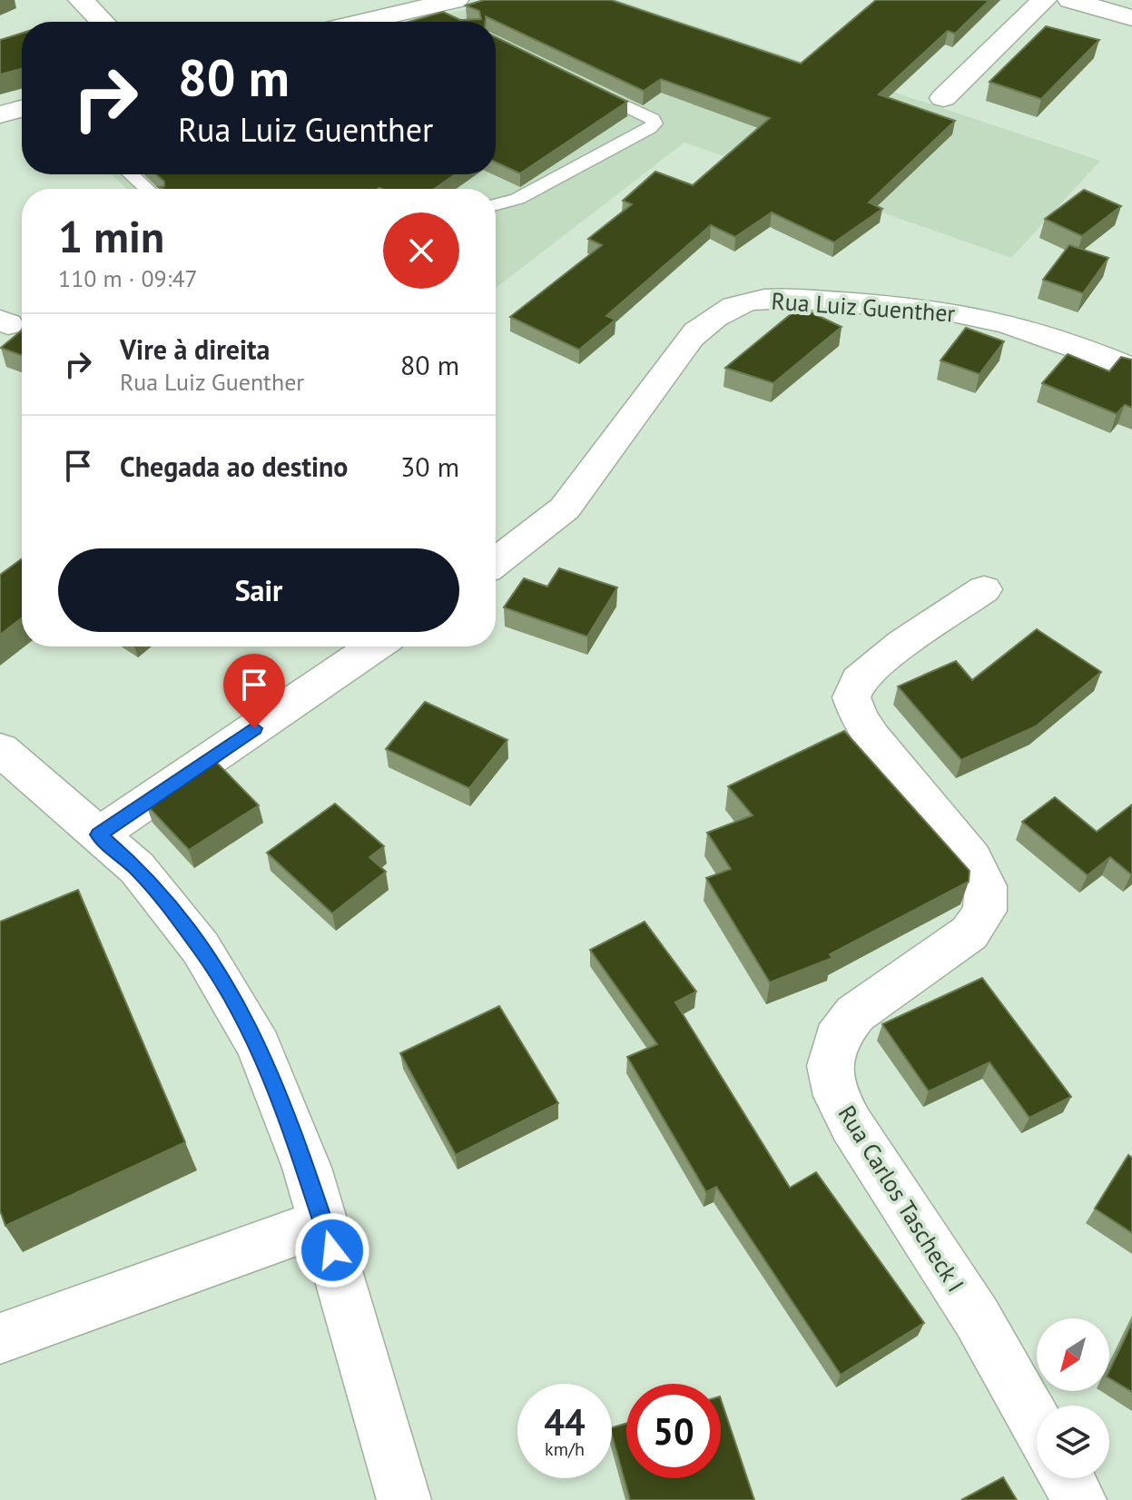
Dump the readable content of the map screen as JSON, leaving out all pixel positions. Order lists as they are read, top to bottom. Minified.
{"streets":{"street":["Rua Luiz Guenther","Rua Carlos Tascheck I"]},"north":"bottom left","page":{"turn":["80 m","Rua Luiz Guenther"],"heading":["1 min","110 m · 09:47"],"list":[{"name":"Vire à direita","note":"Rua Luiz Guenther","value":"80 m"},{"name":"Chegada ao destino","value":"30 m"}],"buttons":"Sair","speed":"44 km/h","limit":"50"}}
